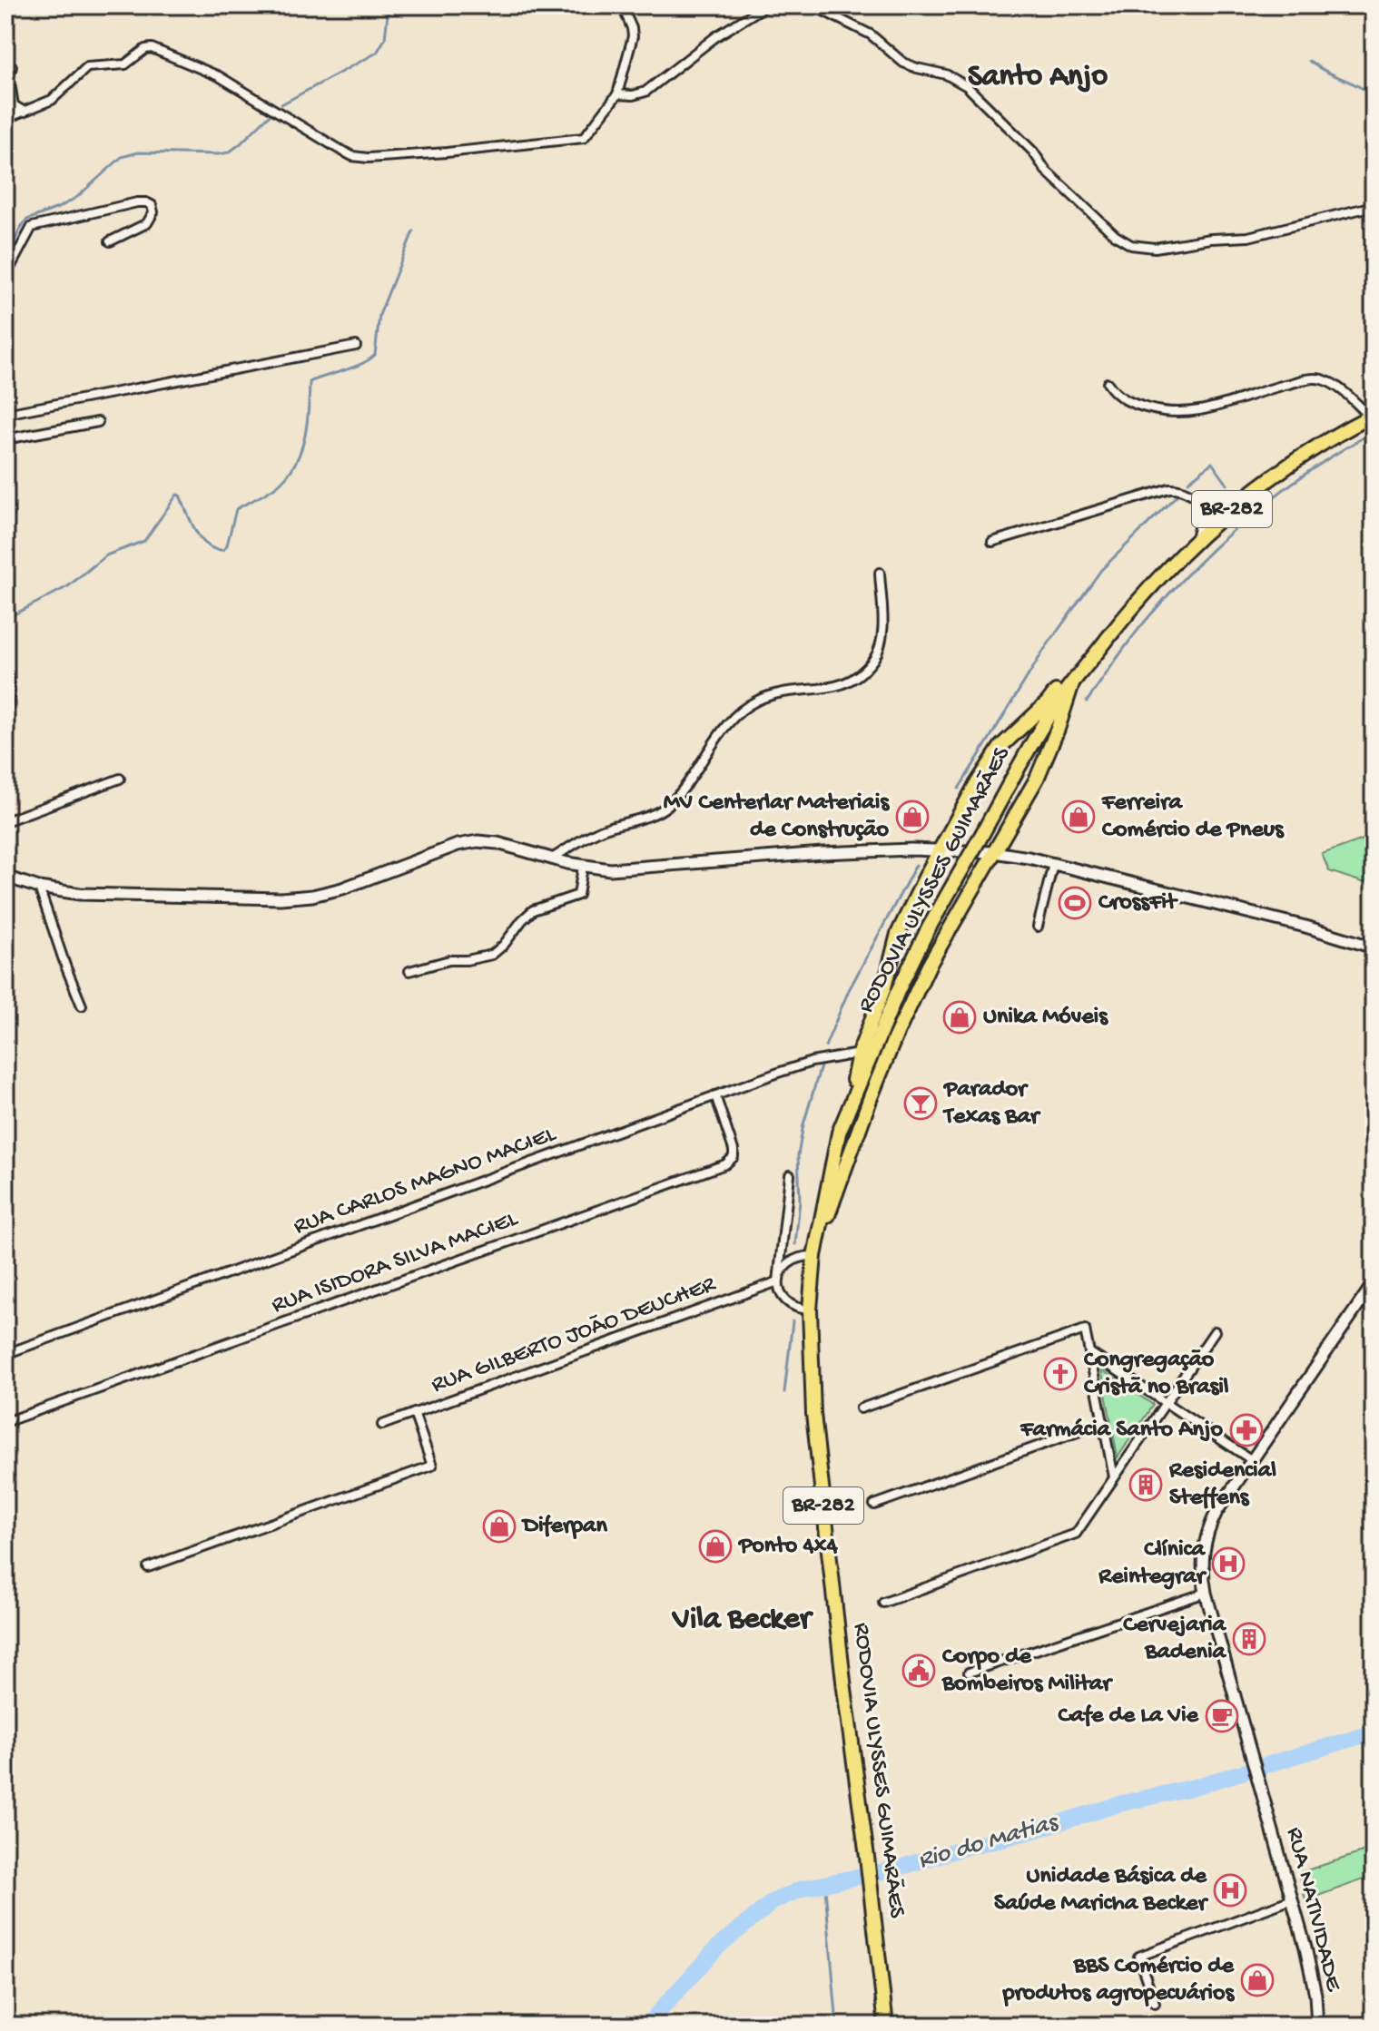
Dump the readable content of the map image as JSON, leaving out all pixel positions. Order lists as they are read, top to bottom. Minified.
{"streets":{"highway":["BR-282","RODOVIA ULYSSES GUIMARÃES"],"street":["RUA CARLOS MAGNO MACIEL","RUA ISIDORA SILVA MACIEL","RUA GILBERTO JOÃO DEUCHER","RUA NATIVIDADE"]},"crossings":[["RUA CARLOS MAGNO MACIEL","RUA ISIDORA SILVA MACIEL"]],"districts":["Santo Anjo","Vila Becker"],"water":["Rio do Matias"],"places":{"shop":["MV Centerlar Materiais de Construção","Ferreira Comércio de Pneus","Unika Móveis","Diferpan","Ponto 4x4","BBS Comércio de produtos agropecuários"],"sports":["CrossFit"],"bar":["Parador Texas Bar"],"church":["Congregação Cristã no Brasil"],"pharmacy":["Farmácia Santo Anjo"],"building":["Residencial Steffens","Cervejaria Badenia"],"hospital":["Clínica Reintegrar","Unidade Básica de Saúde Maricha Becker"],"public building":["Corpo de Bombeiros Militar"],"cafe":["Cafe de La Vie"]}}
